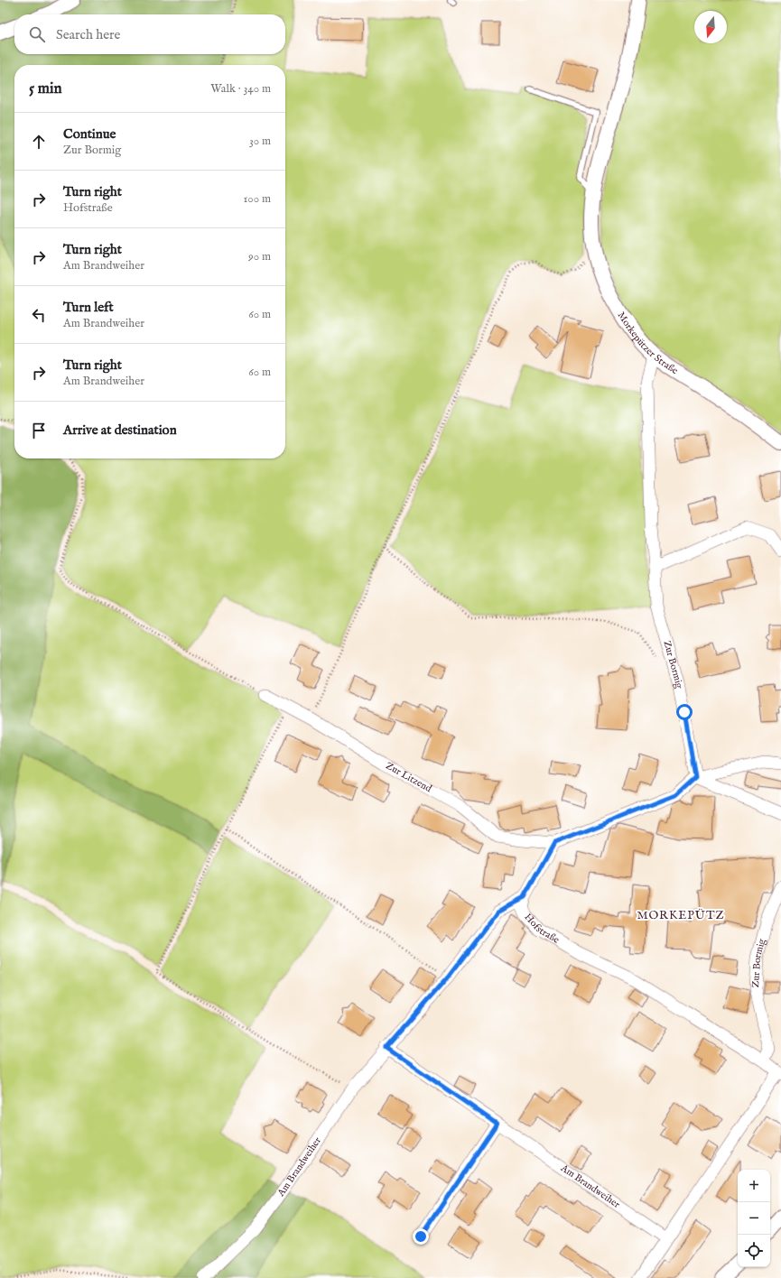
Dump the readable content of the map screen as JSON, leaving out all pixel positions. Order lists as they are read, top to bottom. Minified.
{"streets":{"street":["Morkepützer Straße","Zur Bormig","Zur Litzend","Hofstraße","Am Brandweiher"]},"crossings":[["Morkepützer Straße","Zur Bormig"],["Zur Bormig","Hofstraße"],["Zur Litzend","Hofstraße"],["Hofstraße","Am Brandweiher"]],"districts":["MORKEPÜTZ"],"north":"bottom","page":{"search":"Search here","heading":["5 min","Walk · 340 m"],"list":[["Continue","Zur Bormig","30 m"],["Turn right","Hofstraße","100 m"],["Turn right","Am Brandweiher","90 m"],["Turn left","Am Brandweiher","60 m"],["Turn right","Am Brandweiher","60 m"],"Arrive at destination"],"map_buttons":["+","−"]}}
